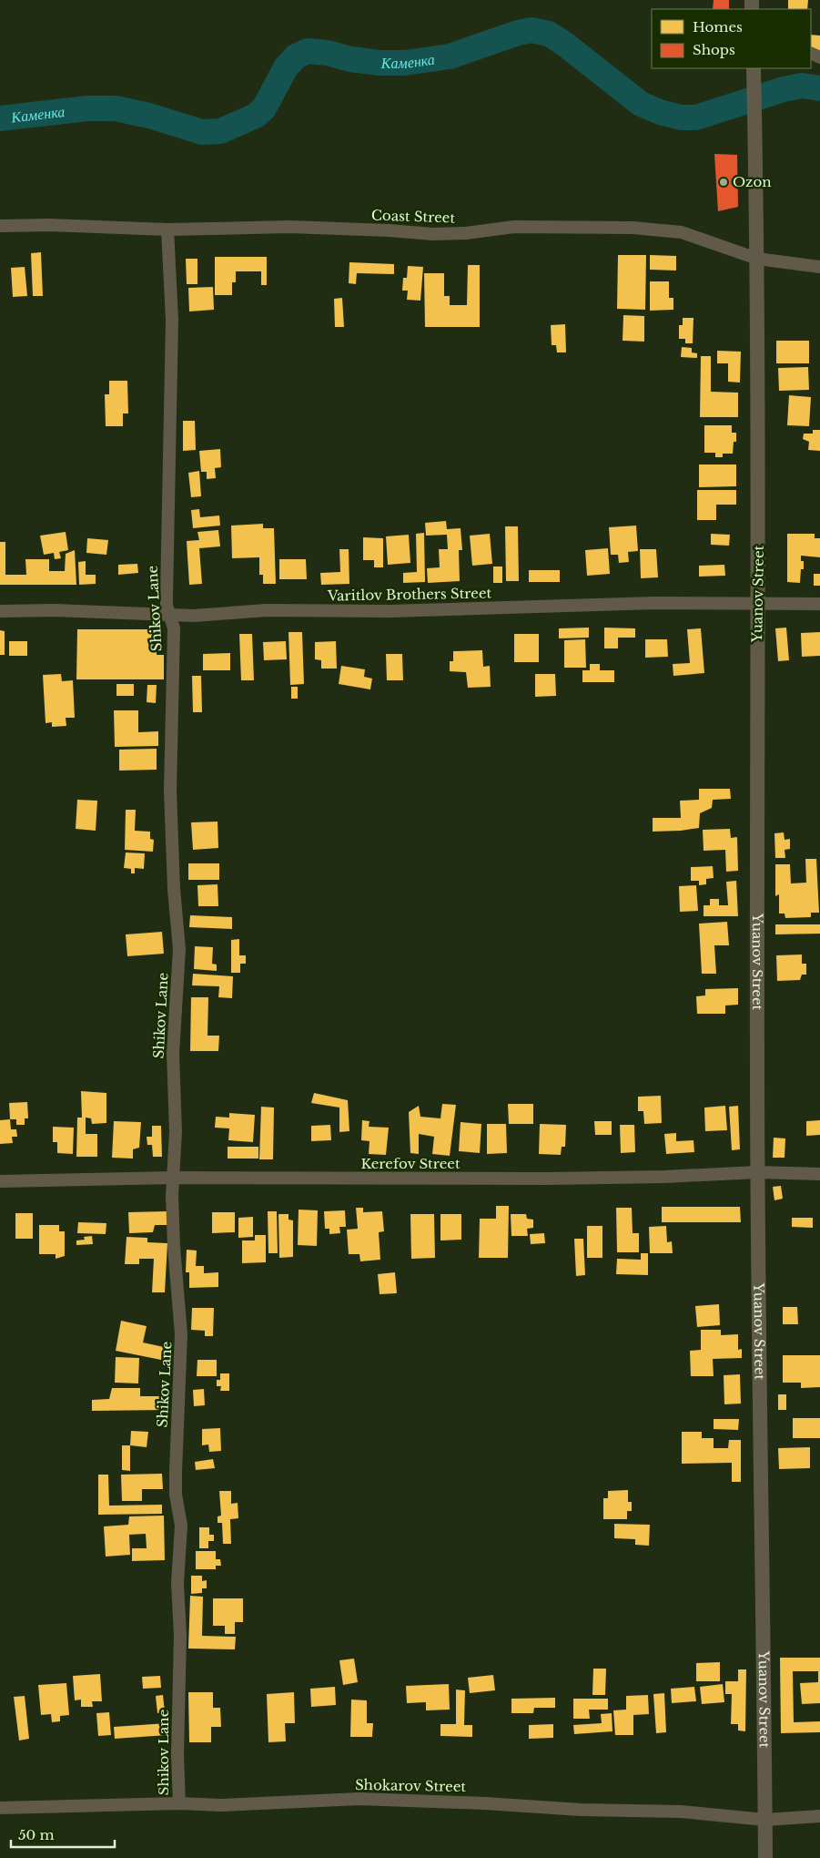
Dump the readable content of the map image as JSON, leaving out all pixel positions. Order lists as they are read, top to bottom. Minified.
{"streets":{"street":["Coast Street","Yuanov Street","Varitlov Brothers Street","Shikov Lane","Kerefov Street","Shokarov Street"]},"crossings":[["Coast Street","Yuanov Street"],["Coast Street","Shikov Lane"],["Yuanov Street","Varitlov Brothers Street"],["Yuanov Street","Kerefov Street"],["Yuanov Street","Shokarov Street"],["Varitlov Brothers Street","Shikov Lane"],["Shikov Lane","Kerefov Street"],["Shikov Lane","Shokarov Street"]],"water":["Каменка"],"places":["Ozon"],"legend":["Homes","Shops"],"scale_bar":"50 m"}
